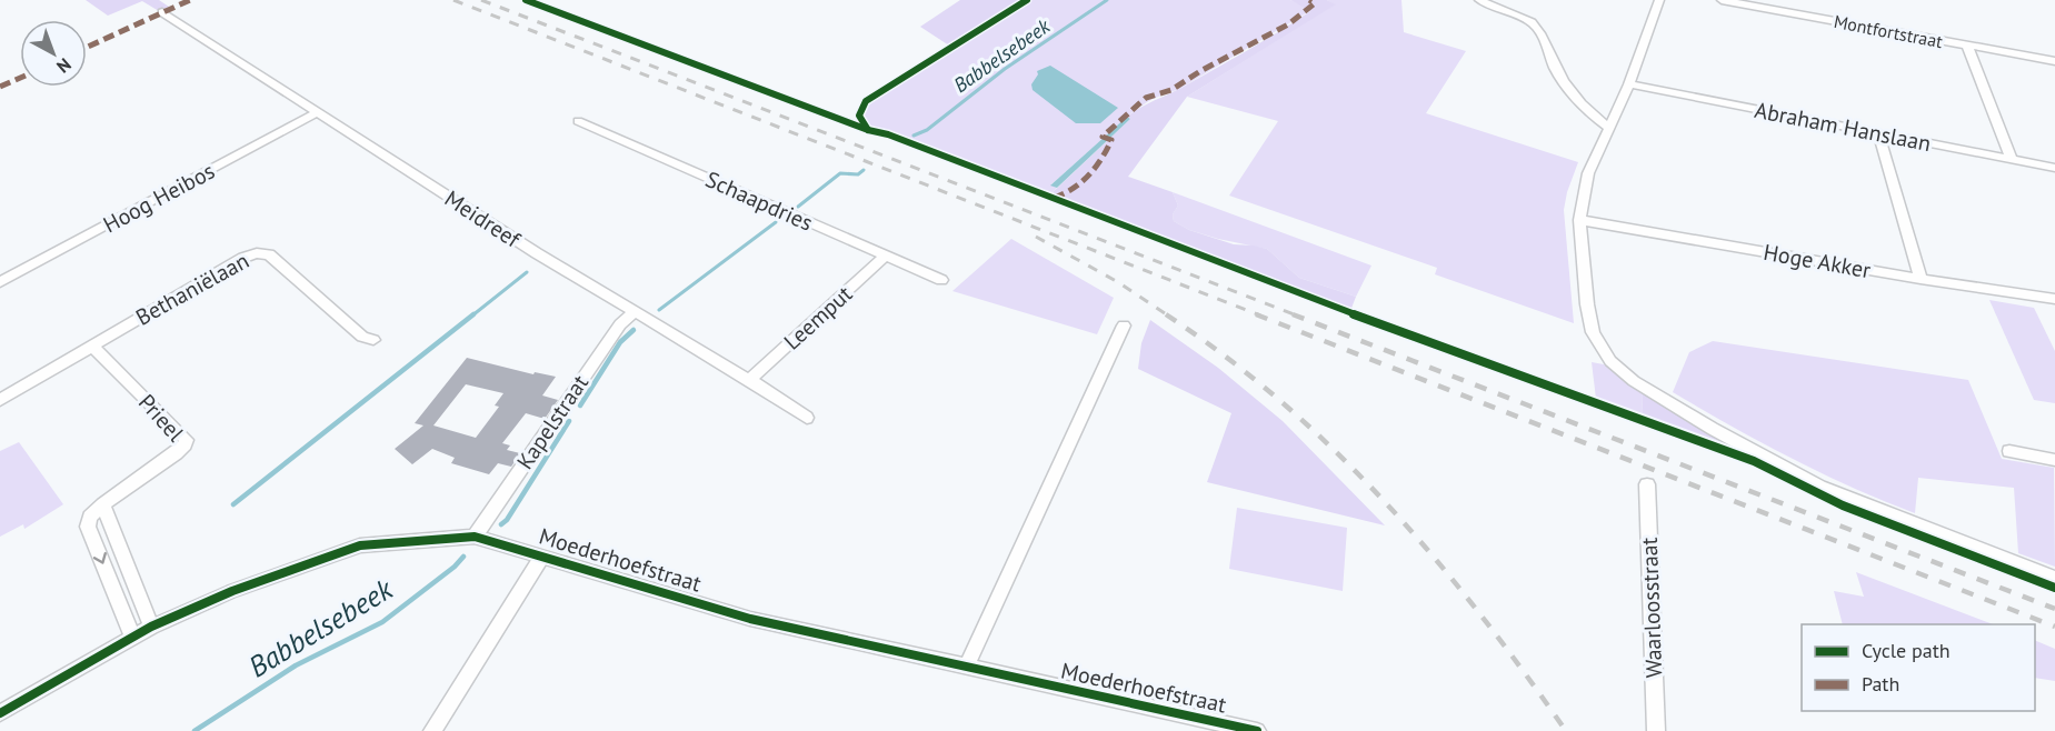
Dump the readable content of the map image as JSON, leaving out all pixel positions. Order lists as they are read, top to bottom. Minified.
{"streets":{"street":["Montfortstraat","Abraham Hanslaan","Hoog Heibos","Schaapdries","Meidreef","Hoge Akker","Bethaniëlaan","Leemput","Prieel","Kapelstraat","Moederhoefstraat","Waarloosstraat"]},"crossings":[["Hoog Heibos","Meidreef"],["Schaapdries","Leemput"],["Meidreef","Leemput"],["Meidreef","Kapelstraat"],["Bethaniëlaan","Prieel"],["Prieel","Moederhoefstraat"],["Kapelstraat","Moederhoefstraat"]],"water":["Babbelsebeek"],"legend":["Cycle path","Path"],"north":"bottom right"}
